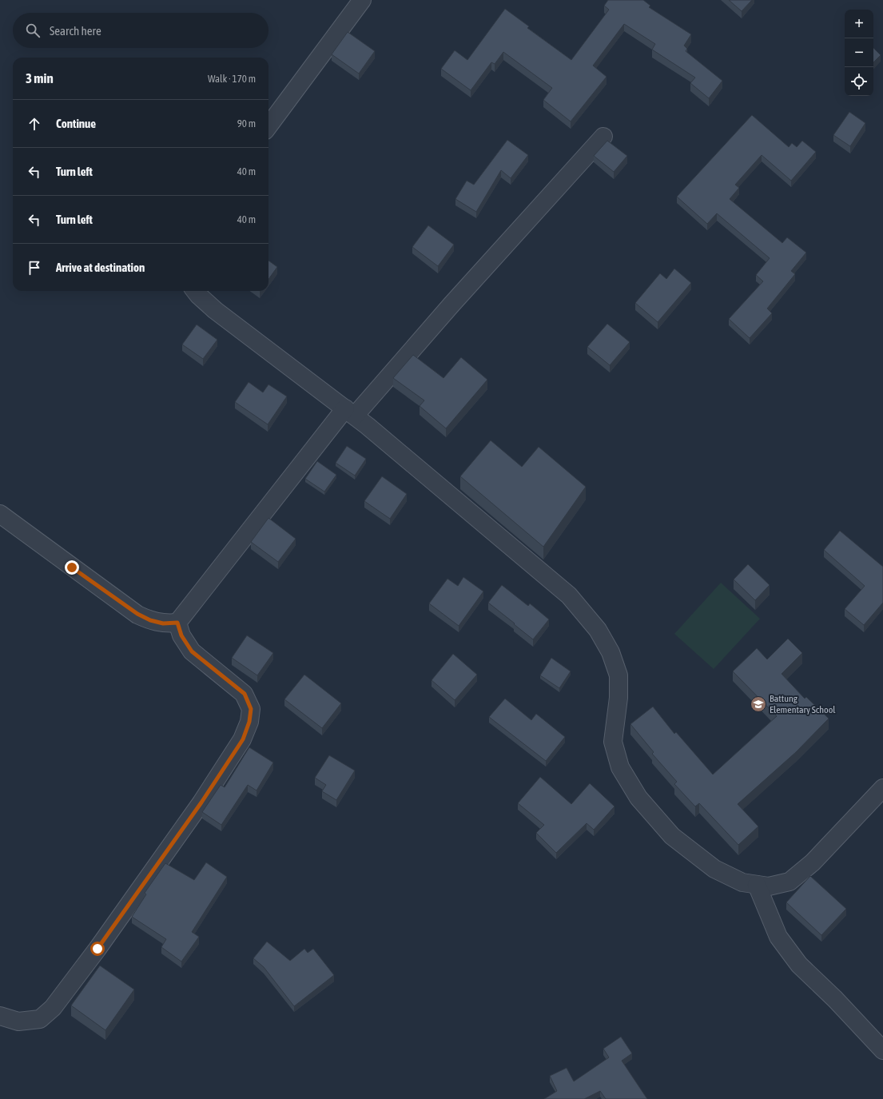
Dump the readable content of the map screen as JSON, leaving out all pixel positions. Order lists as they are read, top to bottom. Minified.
{"places":{"school or university":["Battung Elementary School"]},"page":{"map_buttons":["+","−"],"search":"Search here","heading":["3 min","Walk · 170 m"],"list":[["Continue","90 m"],["Turn left","40 m"],["Turn left","40 m"],"Arrive at destination"]}}
